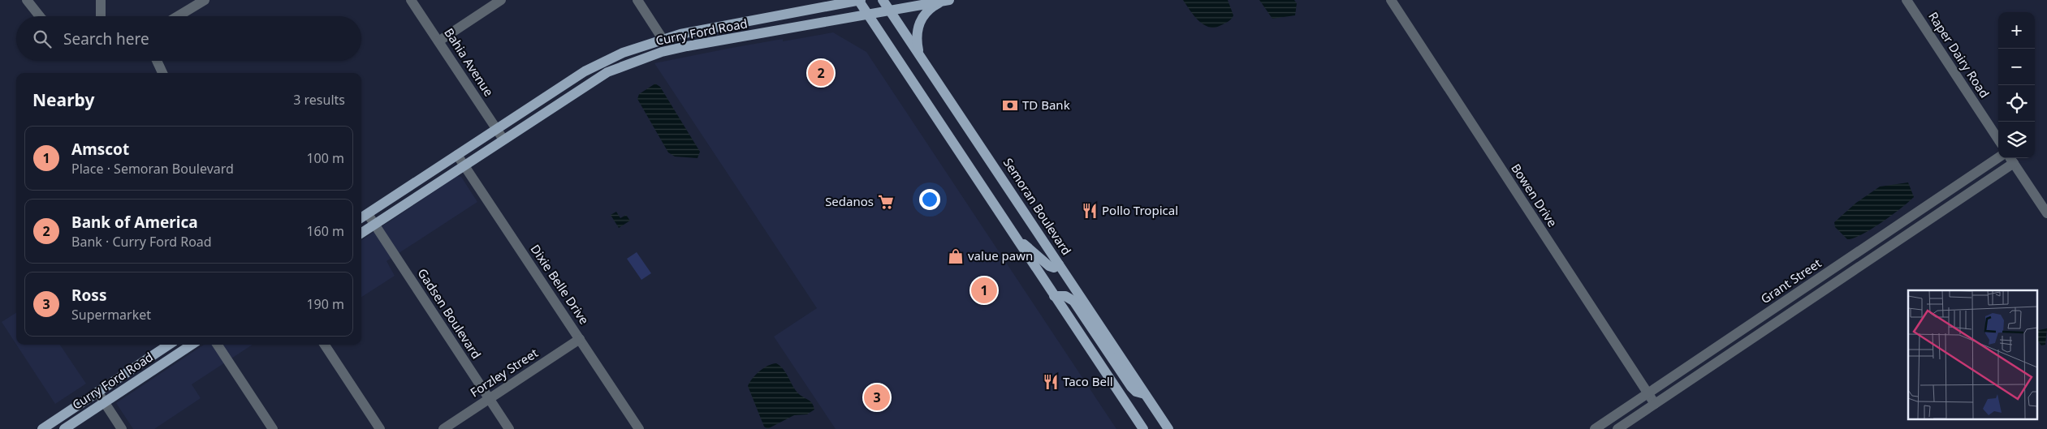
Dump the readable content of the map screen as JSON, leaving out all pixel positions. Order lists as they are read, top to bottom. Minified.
{"streets":{"main road":["Curry Ford Road","Semoran Boulevard"],"street":["Raper Dairy Road","Bahia Avenue","Bowen Drive","Grant Street","Dixie Belle Drive","Gadsen Boulevard","Forzley Street"]},"crossings":[["Curry Ford Road","Bahia Avenue"],["Curry Ford Road","Semoran Boulevard"],["Curry Ford Road","Dixie Belle Drive"],["Curry Ford Road","Gadsen Boulevard"],["Bowen Drive","Grant Street"],["Dixie Belle Drive","Forzley Street"],["Gadsen Boulevard","Forzley Street"]],"places":{"bank":["TD Bank"],"supermarket":["Sedanos"],"restaurant":["Pollo Tropical","Taco Bell"],"shop":["value pawn"]},"page":{"map_buttons":["+","−"],"search":"Search here","pins":["2","1","3"],"heading":["Nearby","3 results"],"list":[{"mark":"1","name":"Amscot","note":"Place · Semoran Boulevard","value":"100 m"},{"mark":"2","name":"Bank of America","note":"Bank · Curry Ford Road","value":"160 m"},{"mark":"3","name":"Ross","note":"Supermarket","value":"190 m"}]}}
